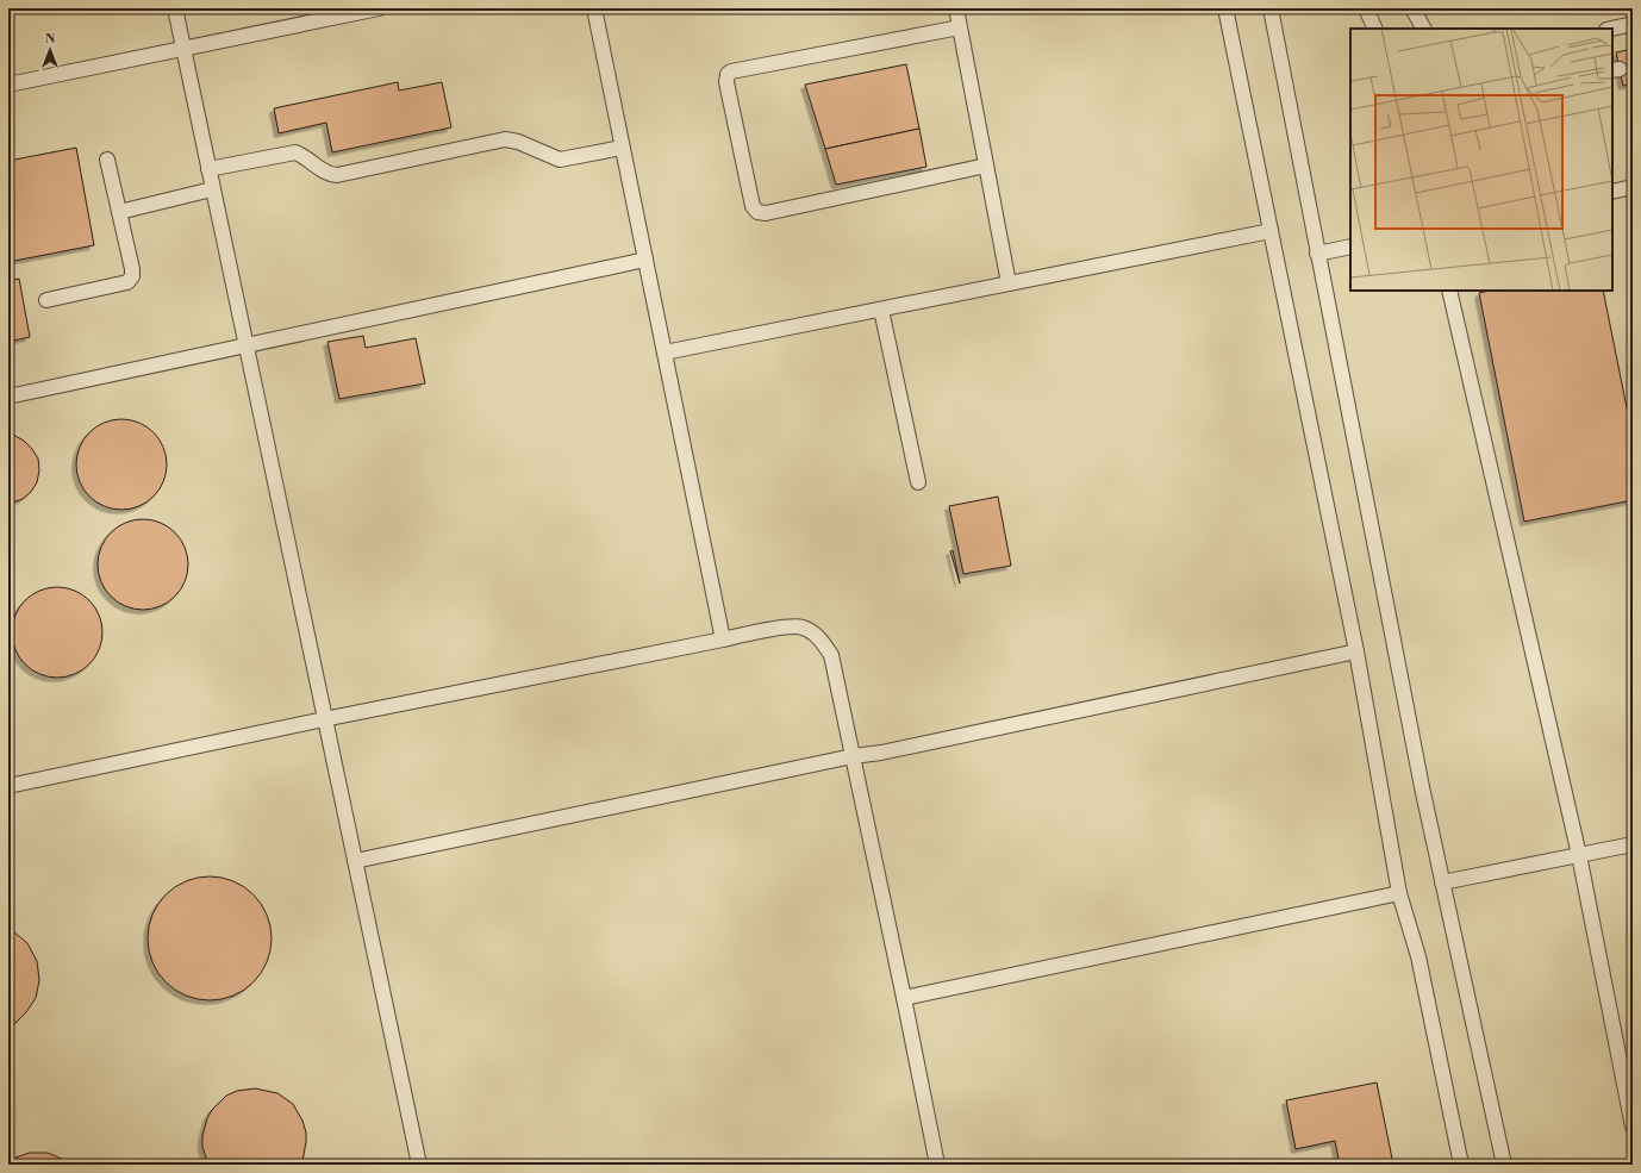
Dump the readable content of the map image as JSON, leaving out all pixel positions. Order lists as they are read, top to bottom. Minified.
{"north":"top"}
